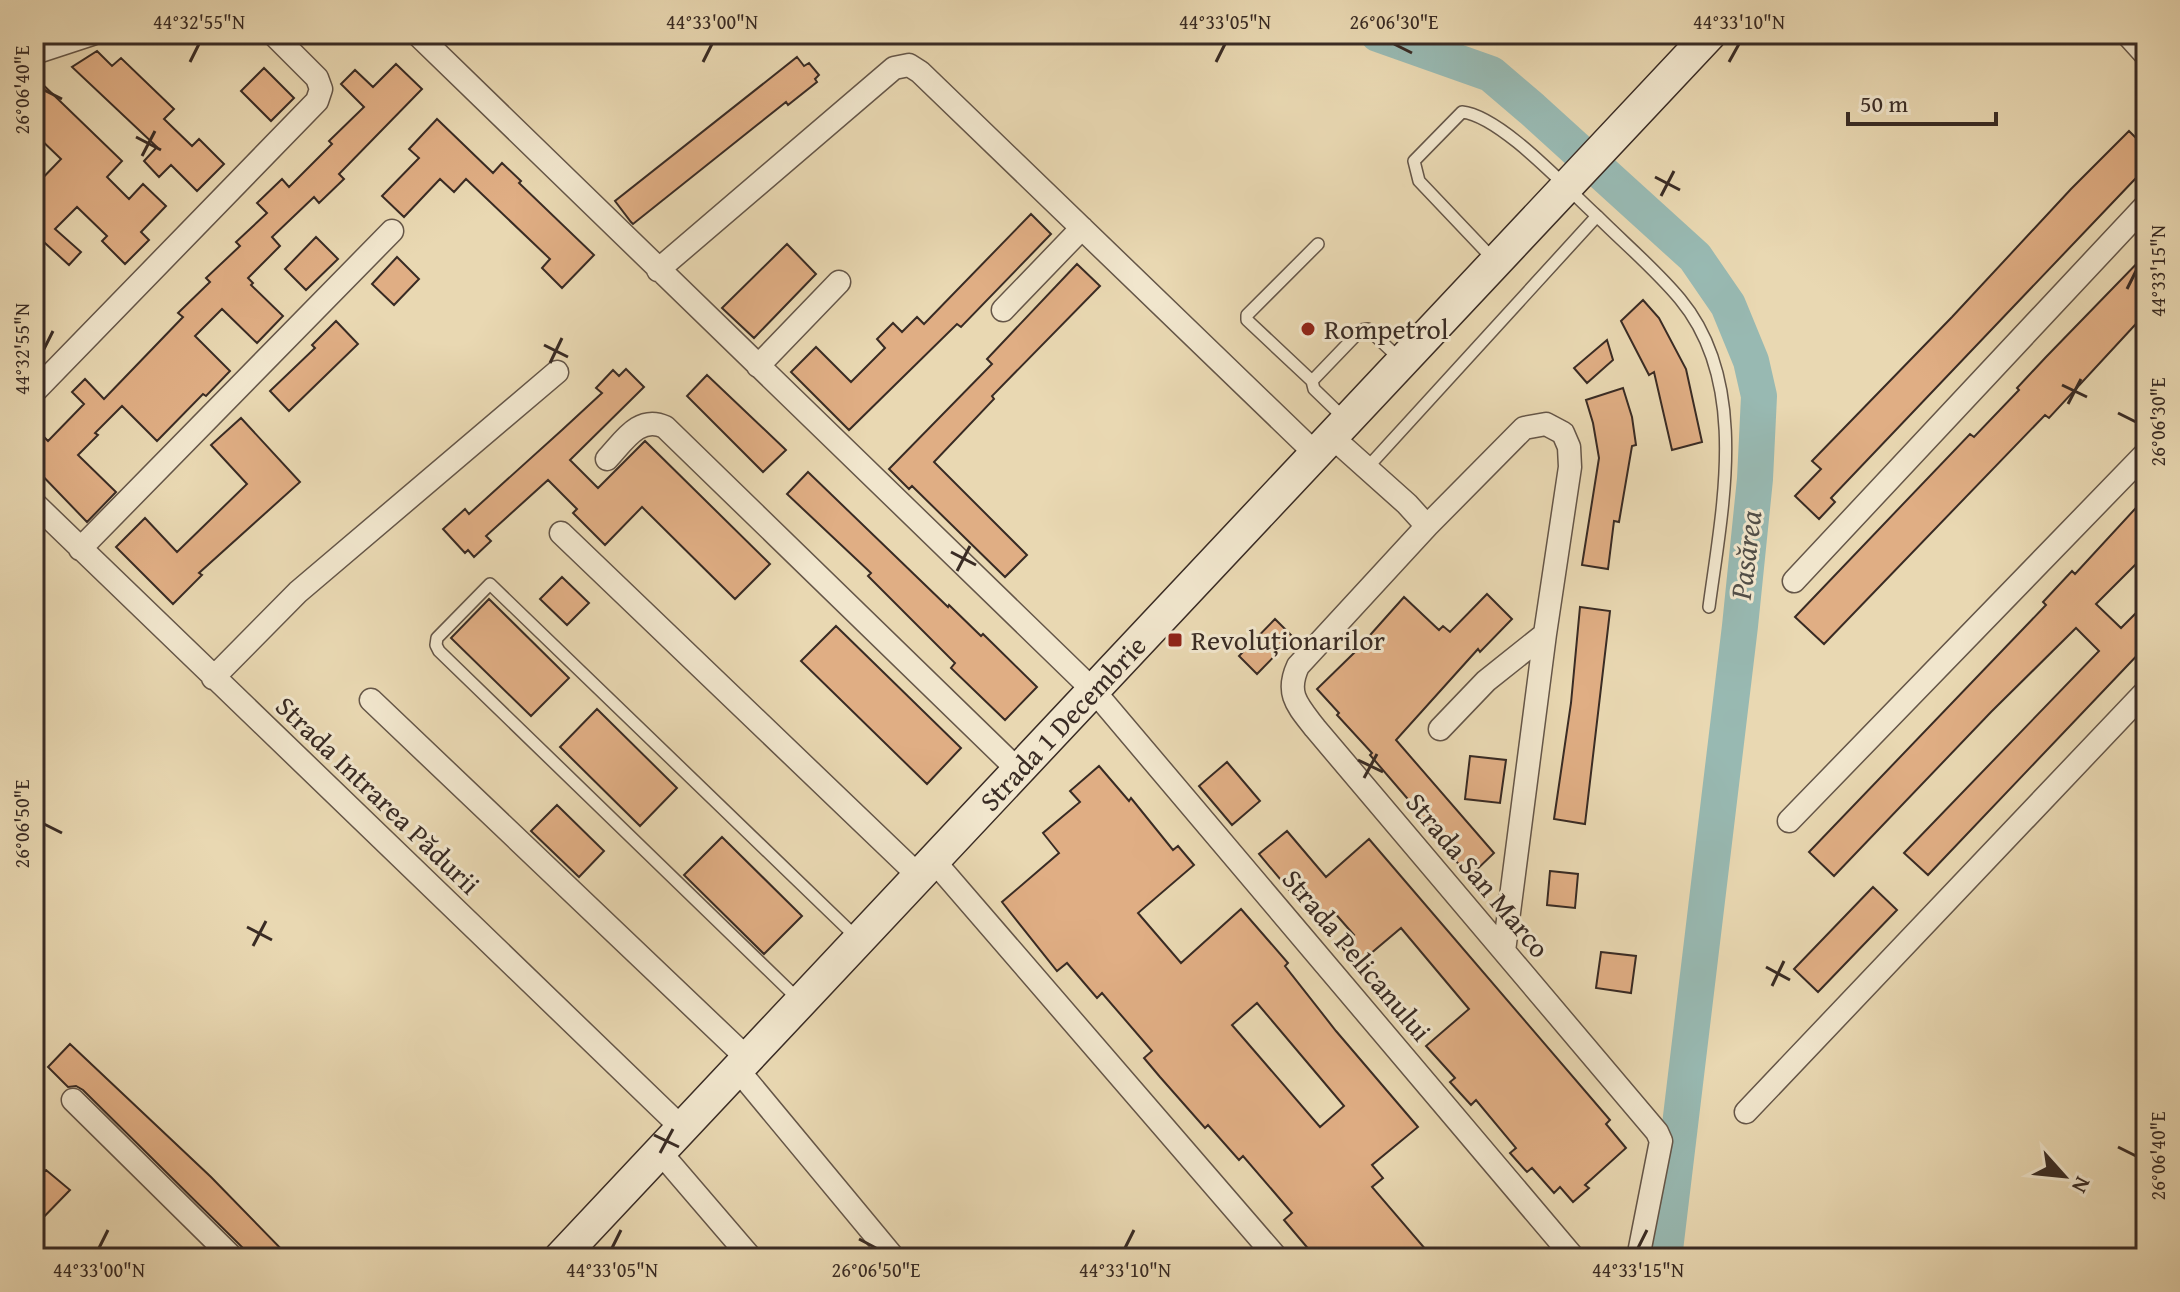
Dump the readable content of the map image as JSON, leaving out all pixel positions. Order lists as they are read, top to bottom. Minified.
{"streets":{"main road":["Strada 1 Decembrie"],"street":["Strada Intrarea Pădurii","Strada San Marco","Strada Pelicanului"]},"crossings":[["Strada 1 Decembrie","Strada Intrarea Pădurii"],["Strada 1 Decembrie","Strada Pelicanului"]],"water":["Pasărea"],"places":{"other":["Rompetrol"],"transit":["Revoluționarilor"]},"scale_bar":"50 m","north":"bottom right","coordinates":["44°32'55\"N","44°33'00\"N","44°33'05\"N","26°06'30\"E","44°33'10\"N","26°06'40\"E","44°33'15\"N","26°06'50\"E"]}
